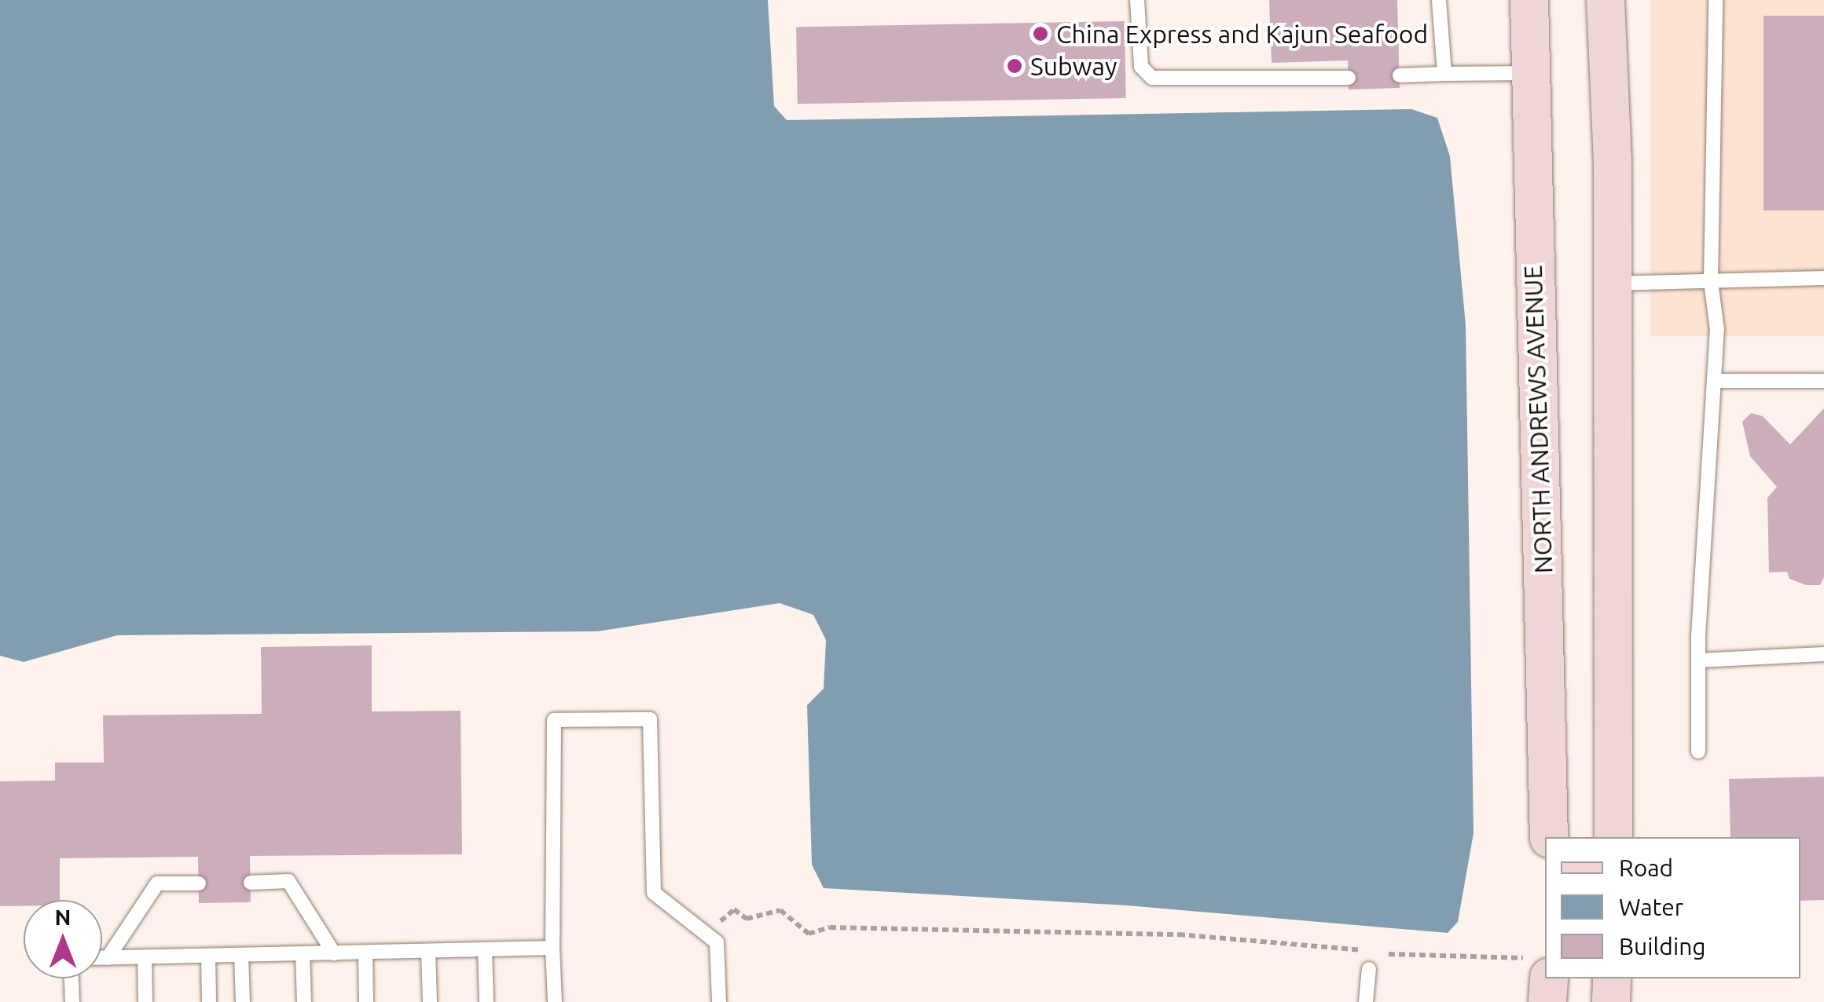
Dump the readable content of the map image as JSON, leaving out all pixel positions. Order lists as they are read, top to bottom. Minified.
{"streets":{"street":["NORTH ANDREWS AVENUE"]},"places":["China Express and Kajun Seafood","Subway"],"legend":["Road","Water","Building"],"north":"top"}
